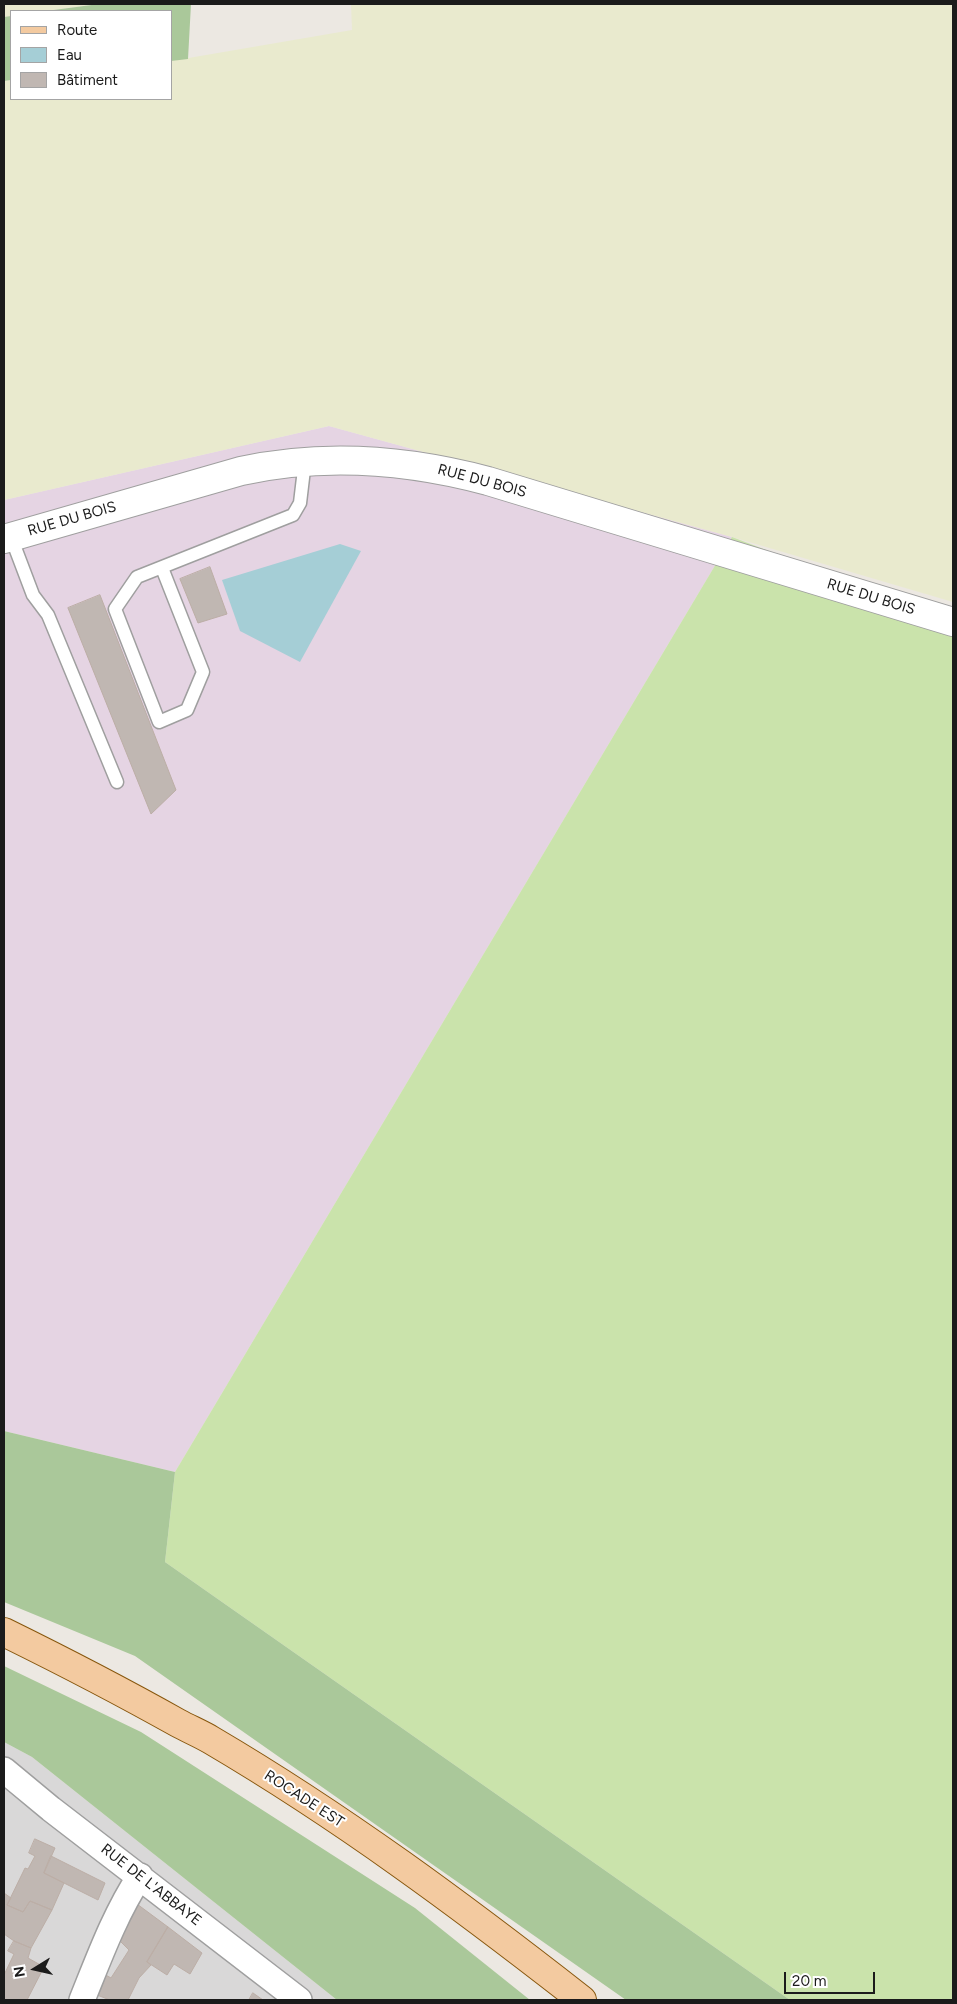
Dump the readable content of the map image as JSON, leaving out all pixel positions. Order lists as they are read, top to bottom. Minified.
{"streets":{"main road":["ROCADE EST"],"street":["RUE DU BOIS","RUE DE L'ABBAYE"]},"legend":["Route","Eau","Bâtiment"],"scale_bar":"20 m","north":"left"}
